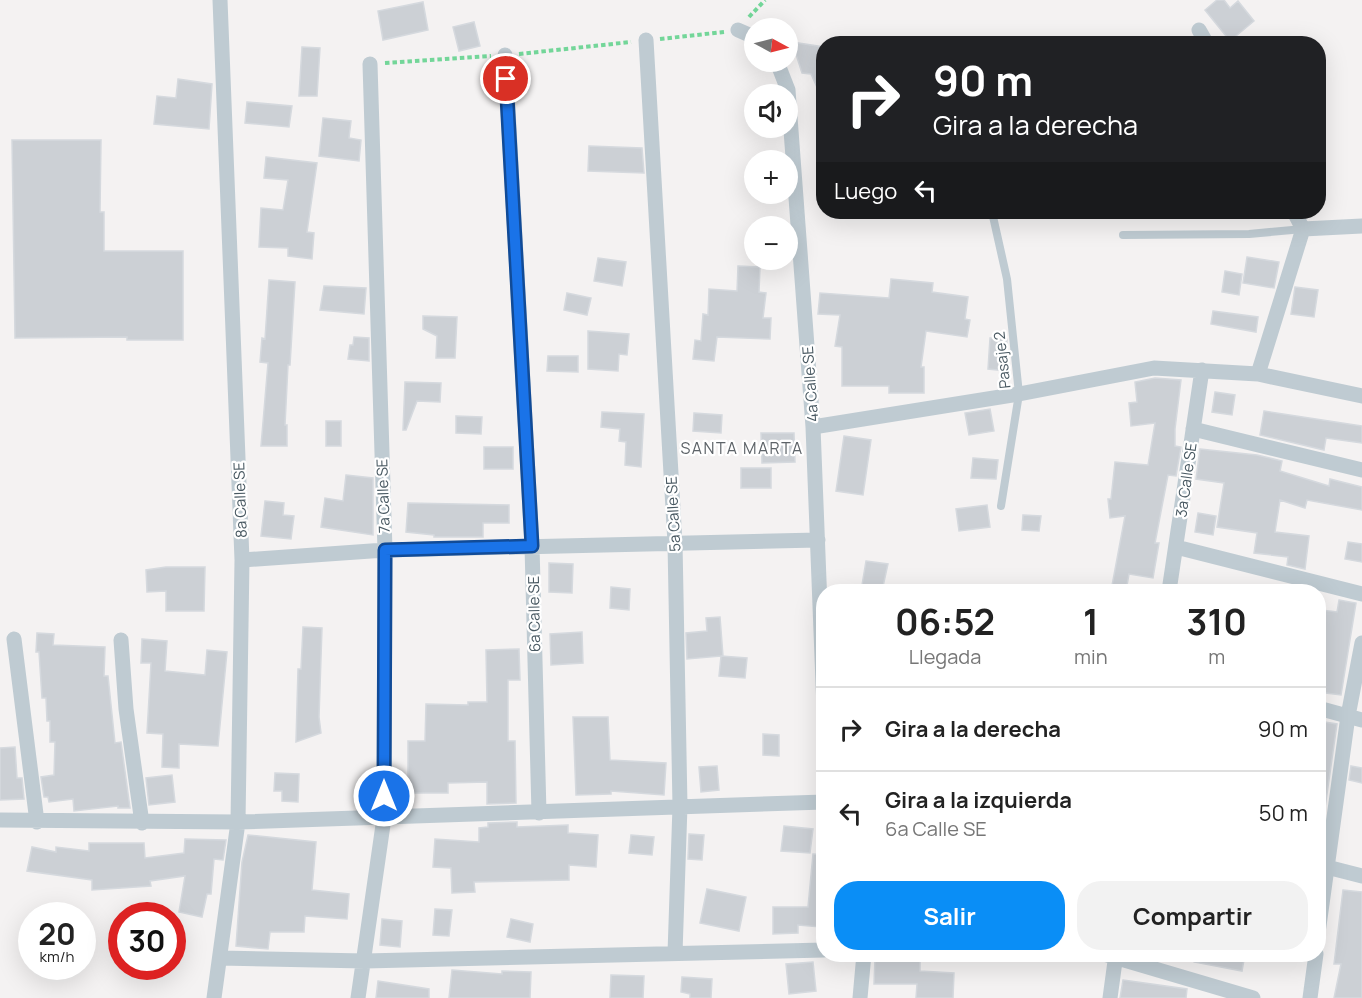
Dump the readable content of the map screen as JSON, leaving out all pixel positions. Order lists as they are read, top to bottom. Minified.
{"streets":{"street":["4a Calle SE","3a Calle SE","7a Calle SE","8a Calle SE","5a Calle SE","6a Calle SE"],"lane":["Pasaje 2"]},"districts":["SANTA MARTA"],"north":"right","page":{"map_buttons":["+","−"],"turn":["90 m","Gira a la derecha"],"then":"Luego","eta":["06:52","Llegada","1","min","310","m"],"list":[{"name":"Gira a la derecha","value":"90 m"},{"name":"Gira a la izquierda","note":"6a Calle SE","value":"50 m"}],"buttons":["Salir","Compartir"],"speed":"20 km/h","limit":"30"}}
